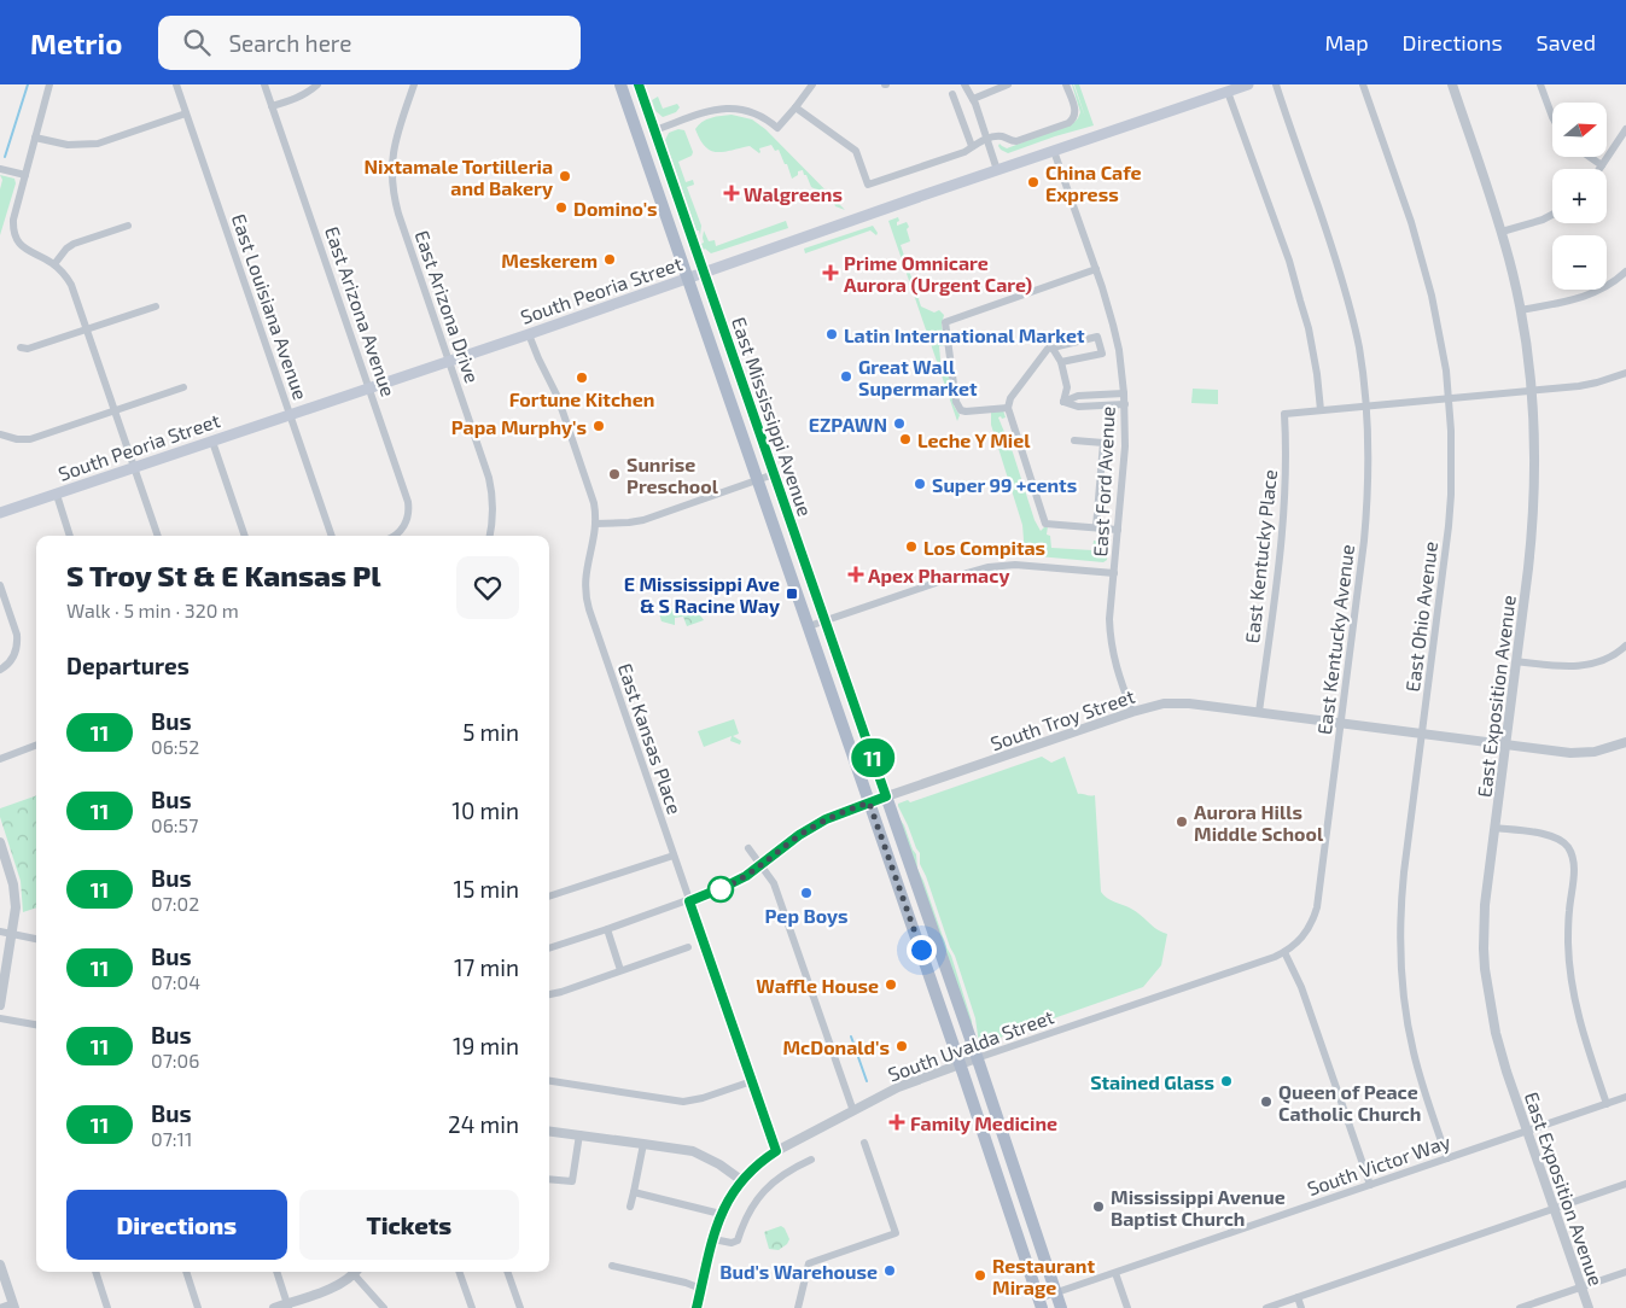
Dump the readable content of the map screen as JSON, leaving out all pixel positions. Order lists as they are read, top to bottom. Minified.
{"streets":{"main road":["South Peoria Street","East Mississippi Avenue"],"street":["East Louisiana Avenue","East Arizona Drive","East Arizona Avenue","East Ford Avenue","East Kentucky Place","East Ohio Avenue","East Kentucky Avenue","East Exposition Avenue","South Troy Street","East Kansas Place","South Uvalda Street","South Victor Way"]},"crossings":[["South Peoria Street","East Louisiana Avenue"],["South Peoria Street","East Arizona Drive"],["South Peoria Street","East Arizona Avenue"],["South Peoria Street","East Mississippi Avenue"],["South Peoria Street","East Ford Avenue"],["South Peoria Street","East Kansas Place"],["East Mississippi Avenue","South Troy Street"],["East Mississippi Avenue","South Uvalda Street"],["East Mississippi Avenue","South Victor Way"],["East Ford Avenue","South Troy Street"],["East Kentucky Place","East Ohio Avenue"],["East Kentucky Place","East Kentucky Avenue"],["East Kentucky Place","East Exposition Avenue"],["East Kentucky Place","South Troy Street"],["East Ohio Avenue","South Troy Street"],["East Ohio Avenue","South Victor Way"],["East Kentucky Avenue","South Troy Street"],["East Kentucky Avenue","South Uvalda Street"],["East Exposition Avenue","South Troy Street"],["East Exposition Avenue","South Victor Way"],["South Troy Street","East Kansas Place"],["East Kansas Place","South Uvalda Street"]],"places":{"other":["Nixtamale Tortilleria and Bakery","China Cafe Express","Domino's","Meskerem","Latin International Market","Great Wall Supermarket","Fortune Kitchen","EZPAWN","Papa Murphy's","Leche Y Miel","Sunrise Preschool","Super 99 +cents","Los Compitas","Aurora Hills Middle School","Pep Boys","Waffle House","McDonald's","Stained Glass","Queen of Peace Catholic Church","Mississippi Avenue Baptist Church","Bud's Warehouse","Restaurant Mirage"],"health":["Walgreens","Prime Omnicare Aurora (Urgent Care)","Apex Pharmacy","Family Medicine"],"transit":["E Mississippi Ave & S Racine Way"]},"lines":["bus line 11"],"north":"right","page":{"header":"Metrio","search":"Search here","nav":["Map","Directions","Saved"],"on_map":"11","map_buttons":["+","−"],"heading":[["S Troy St & E Kansas Pl","Walk · 5 min · 320 m"],"Departures"],"list":[{"mark":"11","name":"Bus","note":"06:52","value":"5 min"},{"mark":"11","name":"Bus","note":"06:57","value":"10 min"},{"mark":"11","name":"Bus","note":"07:02","value":"15 min"},{"mark":"11","name":"Bus","note":"07:04","value":"17 min"},{"mark":"11","name":"Bus","note":"07:06","value":"19 min"},{"mark":"11","name":"Bus","note":"07:11","value":"24 min"}],"buttons":["Directions","Tickets"]}}
